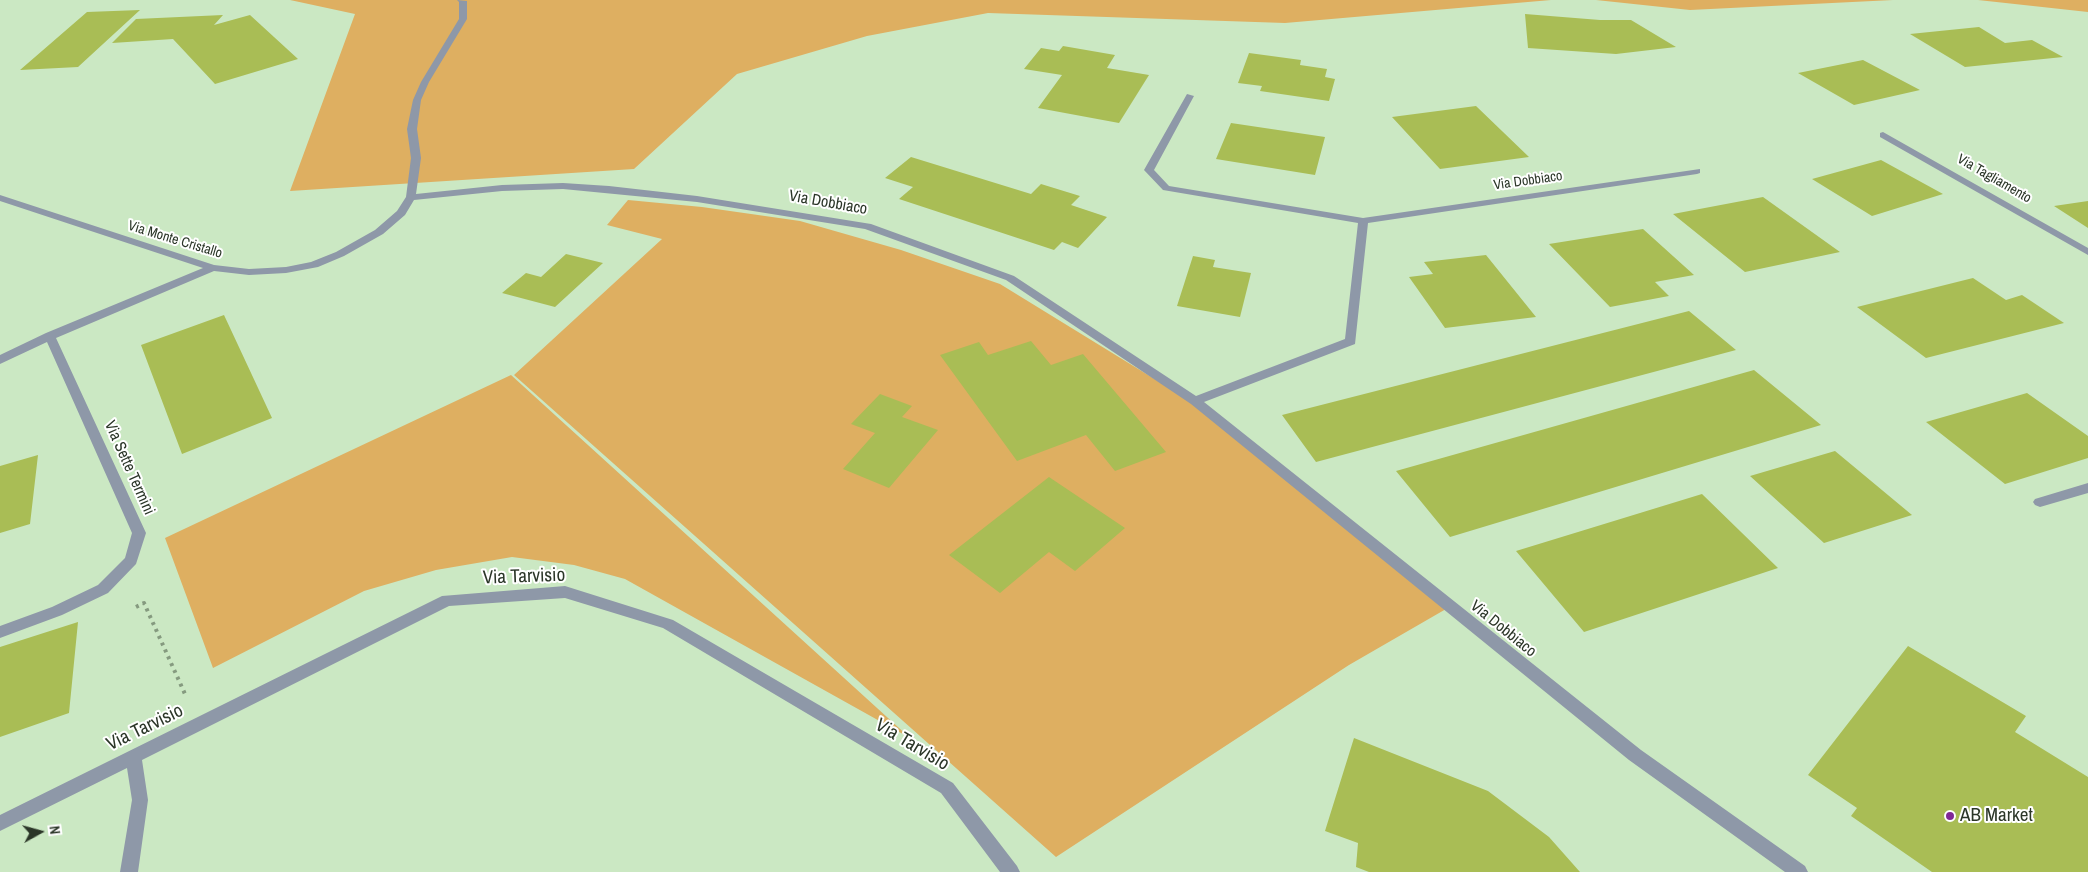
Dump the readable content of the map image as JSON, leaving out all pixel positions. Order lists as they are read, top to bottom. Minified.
{"streets":{"street":["Via Tagliamento","Via Dobbiaco","Via Monte Cristallo","Via Sette Termini","Via Tarvisio"]},"crossings":[["Via Dobbiaco","Via Monte Cristallo"]],"places":["AB Market"],"north":"right"}
